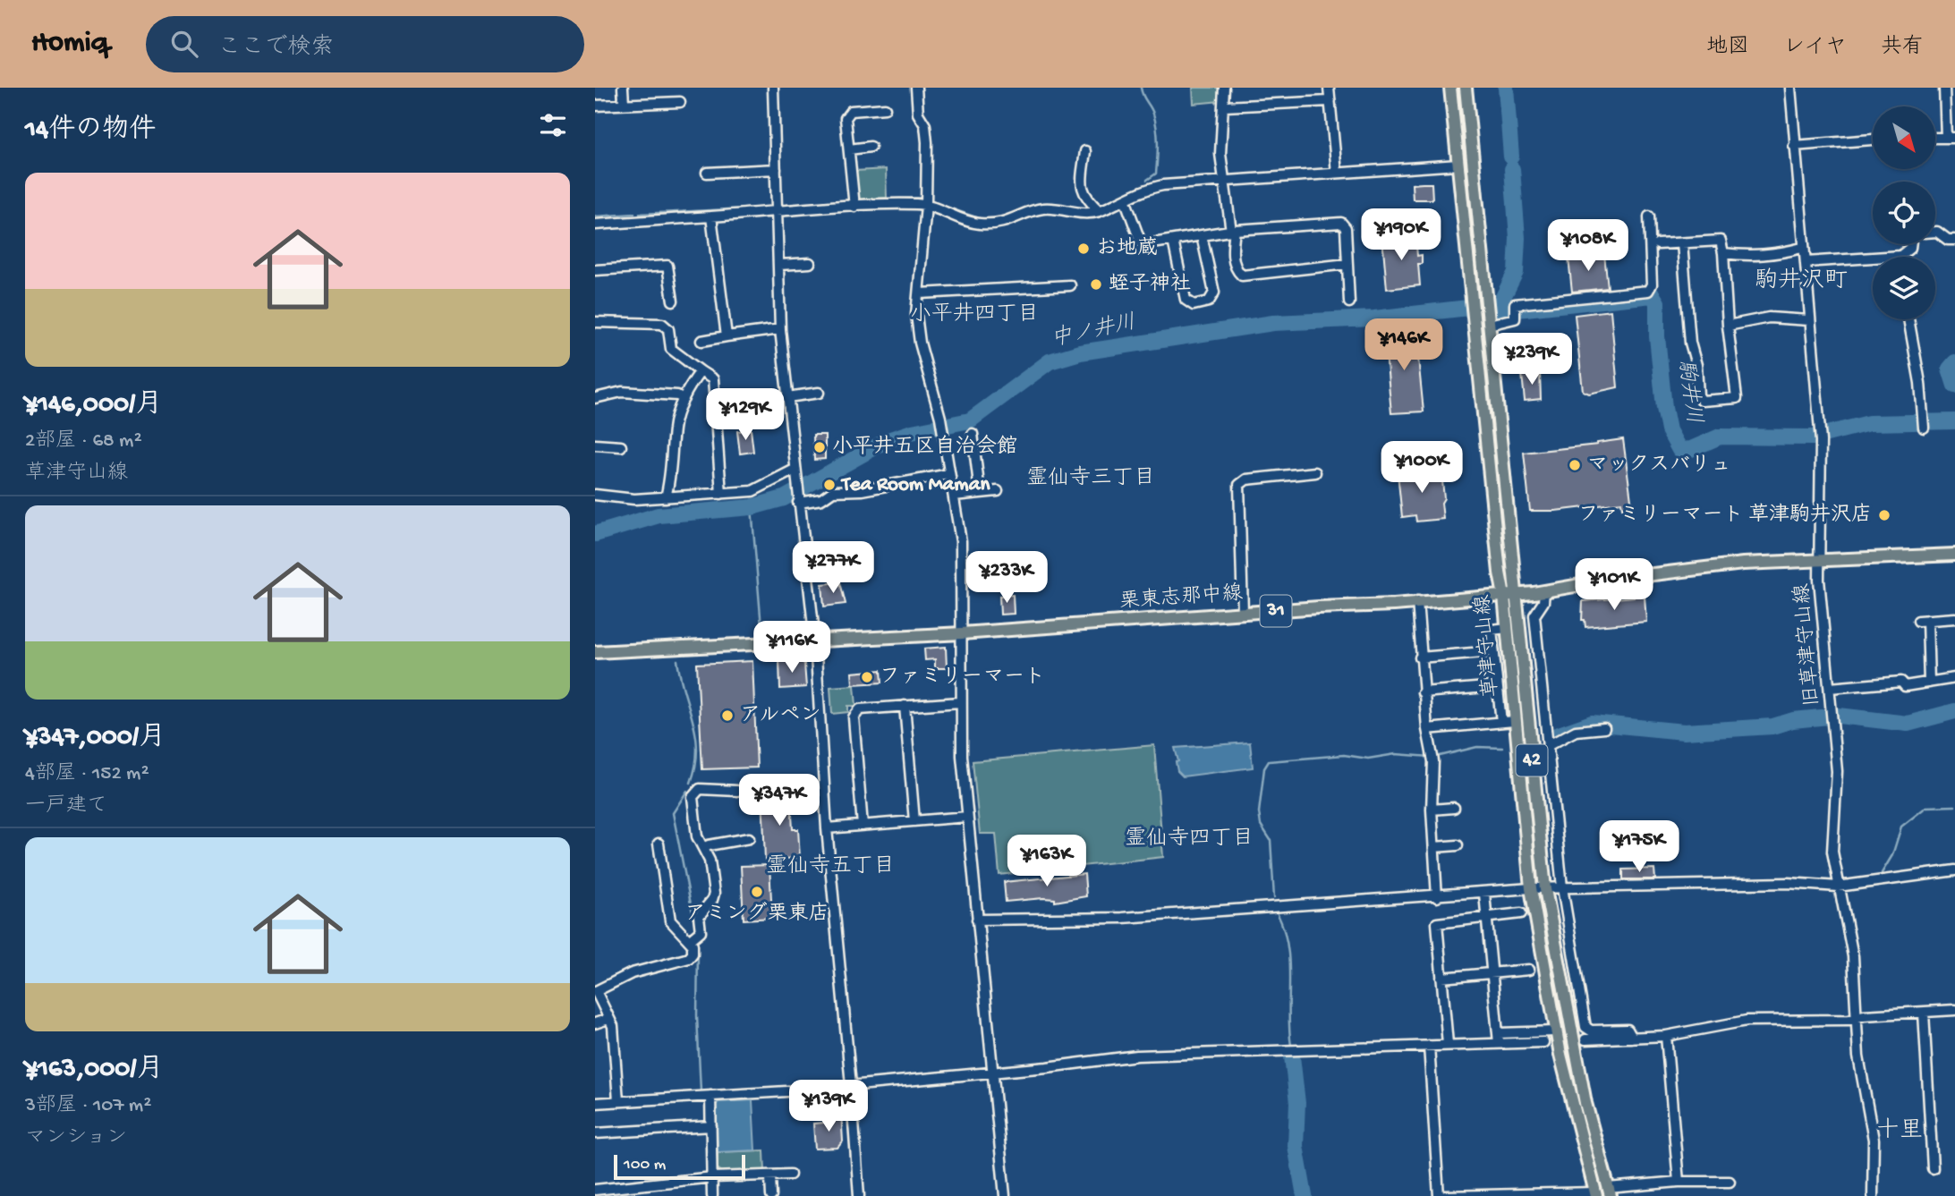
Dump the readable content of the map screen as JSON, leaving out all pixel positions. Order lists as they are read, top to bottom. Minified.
{"streets":{"main road":["栗東志那中線","31","草津守山線","42"],"street":["旧草津守山線"]},"crossings":[["栗東志那中線","旧草津守山線"],["栗東志那中線","草津守山線"]],"districts":["駒井沢町","小平井四丁目","霊仙寺三丁目","霊仙寺四丁目","霊仙寺五丁目","十里"],"water":["中ノ井川","駒井川"],"places":["お地蔵","蛭子神社","小平井五区自治会館","マックスバリュ","Tea Room Maman","ファミリーマート 草津駒井沢店","ファミリーマート","アルペン","アミング栗東店"],"scale_bar":"100 m","north":"bottom right","page":{"header":"Homiq","search":"ここで検索","nav":["地図","レイヤ","共有"],"heading":"14件の物件","list":[{"name":"¥146,000/月","note":"2部屋 · 68 m² · 草津守山線"},{"name":"¥347,000/月","note":"4部屋 · 152 m² · 一戸建て"},{"name":"¥163,000/月","note":"3部屋 · 107 m² · マンション"}],"price":["¥190K","¥108K","¥146K","¥239K","¥129K","¥100K","¥277K","¥233K","¥101K","¥116K","¥347K","¥175K","¥163K","¥139K"],"scale":"100 m"}}
